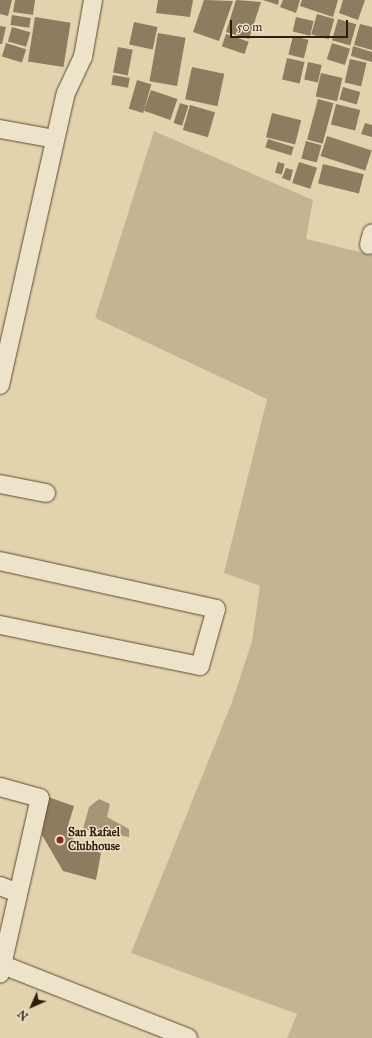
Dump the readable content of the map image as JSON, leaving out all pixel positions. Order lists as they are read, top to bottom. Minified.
{"places":["San Rafael Clubhouse"],"scale_bar":"50 m","north":"bottom left"}
